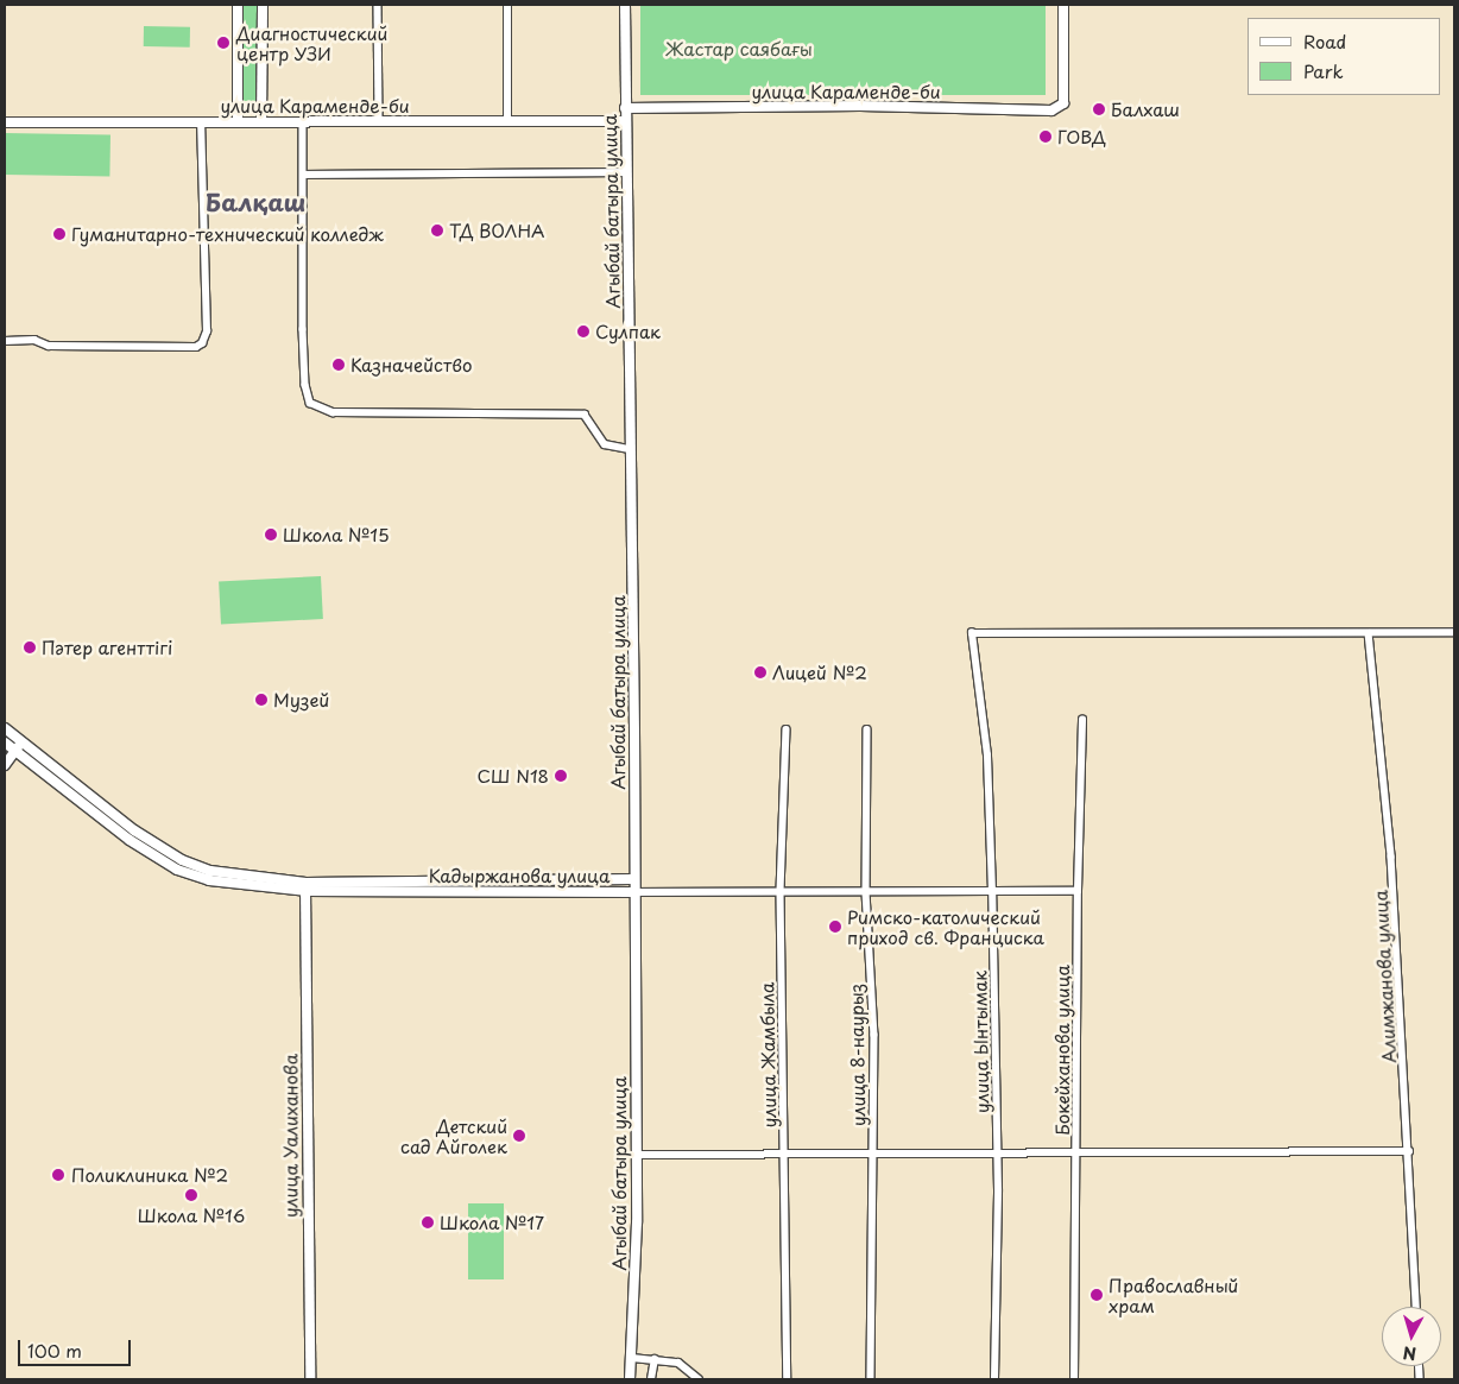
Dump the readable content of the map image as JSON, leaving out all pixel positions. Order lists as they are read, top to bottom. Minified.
{"streets":{"main road":["улица Караменде-би","Агыбай батыра улица","Кадыржанова улица","улица Уалиханова"],"street":["Алимжанова улица","улица Ынтымак","Бокейханова улица","улица Жамбыла","улица 8-наурыз"]},"crossings":[["улица Караменде-би","Агыбай батыра улица"],["Агыбай батыра улица","Кадыржанова улица"],["Кадыржанова улица","улица Ынтымак"],["Кадыржанова улица","Бокейханова улица"],["Кадыржанова улица","улица Жамбыла"],["Кадыржанова улица","улица 8-наурыз"],["Кадыржанова улица","улица Уалиханова"],["Алимжанова улица","улица Ынтымак"]],"districts":["Балқаш"],"parks":["Жастар саябағы"],"places":["Диагностический центр УЗИ","Балхаш","ГОВД","ТД ВОЛНА","Гуманитарно-технический колледж","Сулпак","Казначейство","Школа №15","Пәтер агенттігі","Лицей №2","Музей","СШ N18","Римско-католический приход св. Франциска","Детский сад Айголек","Поликлиника №2","Школа №16","Школа №17","Православный храм"],"legend":["Road","Park"],"scale_bar":"100 m","north":"bottom"}
